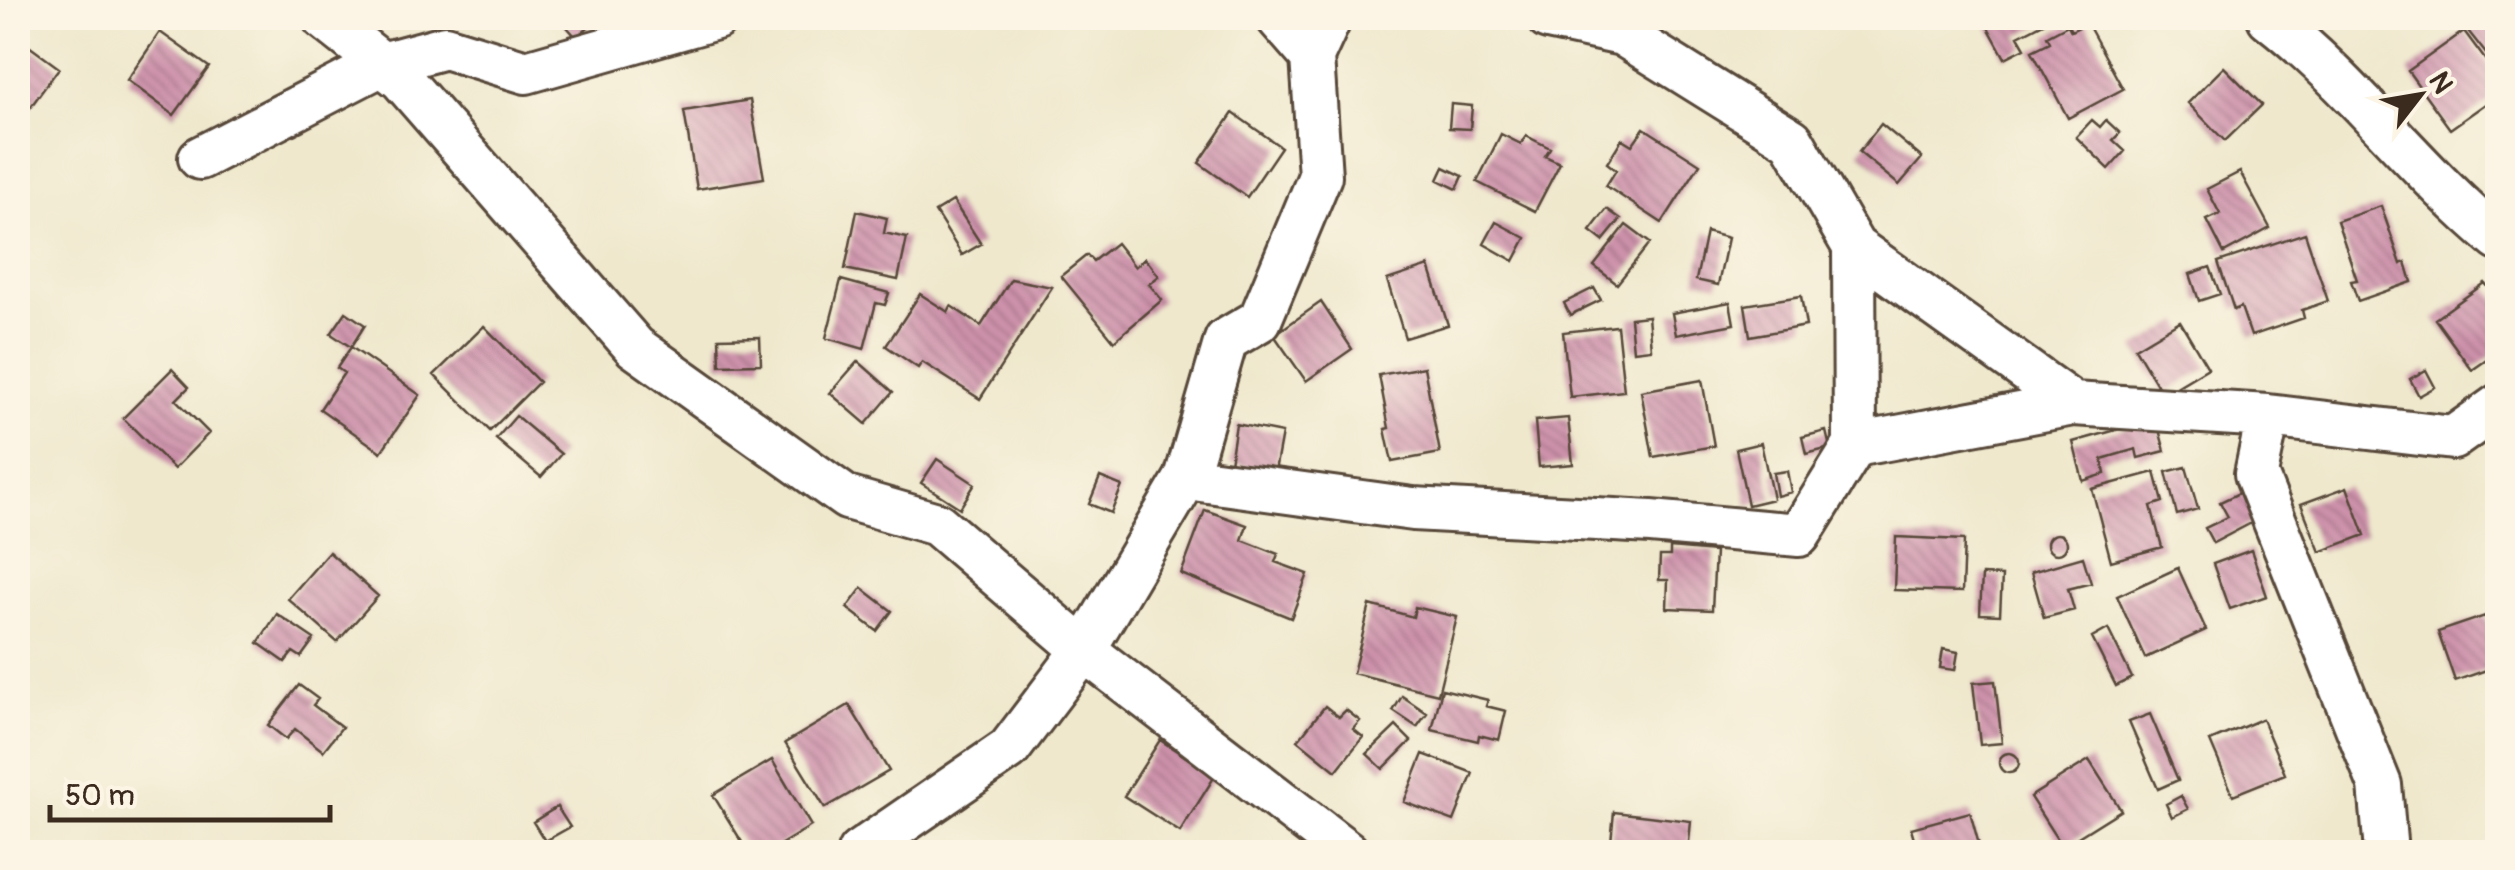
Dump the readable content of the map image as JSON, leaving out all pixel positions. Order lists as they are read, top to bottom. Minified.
{"scale_bar":"50 m","north":"top right"}
